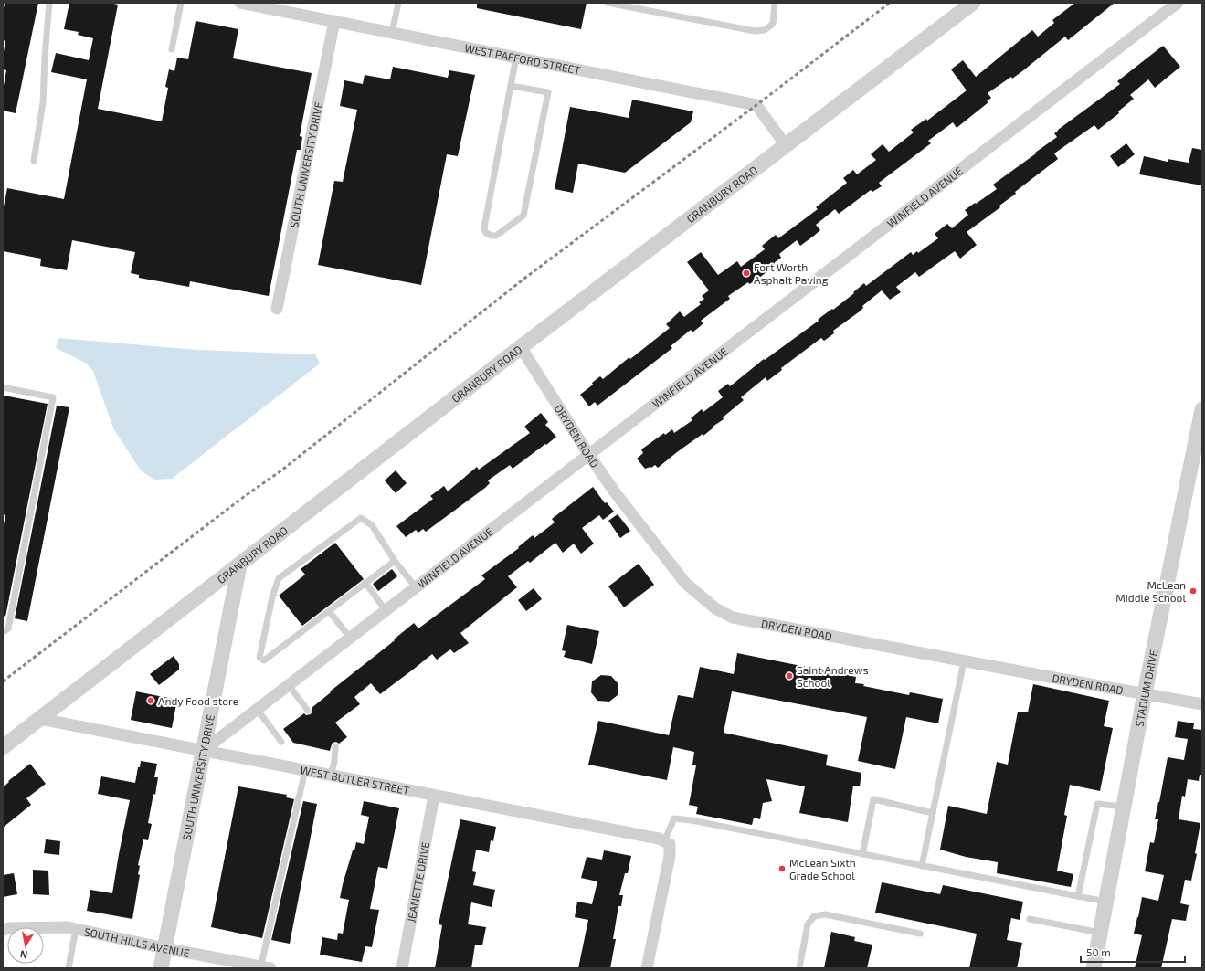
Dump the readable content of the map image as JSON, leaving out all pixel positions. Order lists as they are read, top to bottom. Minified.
{"streets":{"street":["WEST PAFFORD STREET","SOUTH UNIVERSITY DRIVE","GRANBURY ROAD","WINFIELD AVENUE","DRYDEN ROAD","STADIUM DRIVE","WEST BUTLER STREET","JEANETTE DRIVE","SOUTH HILLS AVENUE"]},"crossings":[["WEST PAFFORD STREET","SOUTH UNIVERSITY DRIVE"],["WEST PAFFORD STREET","GRANBURY ROAD"],["SOUTH UNIVERSITY DRIVE","GRANBURY ROAD"],["SOUTH UNIVERSITY DRIVE","WINFIELD AVENUE"],["SOUTH UNIVERSITY DRIVE","WEST BUTLER STREET"],["SOUTH UNIVERSITY DRIVE","SOUTH HILLS AVENUE"],["GRANBURY ROAD","DRYDEN ROAD"],["GRANBURY ROAD","WEST BUTLER STREET"],["WINFIELD AVENUE","DRYDEN ROAD"],["WINFIELD AVENUE","WEST BUTLER STREET"],["DRYDEN ROAD","STADIUM DRIVE"],["WEST BUTLER STREET","JEANETTE DRIVE"]],"places":["Fort Worth Asphalt Paving","McLean Middle School","Saint Andrews School","Andy Food store","McLean Sixth Grade School"],"scale_bar":"50 m","north":"bottom"}
